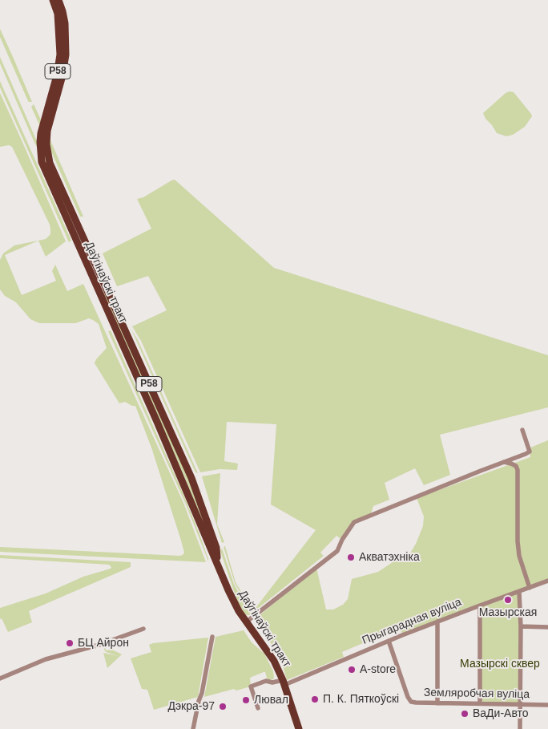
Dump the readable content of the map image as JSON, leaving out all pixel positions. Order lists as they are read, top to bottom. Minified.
{"streets":{"main road":["Р58","Даўгінаўскі тракт"],"street":["Прыгарадная вуліца","Земляробчая вуліца"]},"crossings":[["Даўгінаўскі тракт","Прыгарадная вуліца"],["Прыгарадная вуліца","Земляробчая вуліца"]],"parks":["Мазырскі сквер"],"places":["Акватэхніка","Мазырская","БЦ Айрон","А-store","П. К. Пяткоўскі","Лювал","Дэкра-97","ВаДи-Авто"]}
